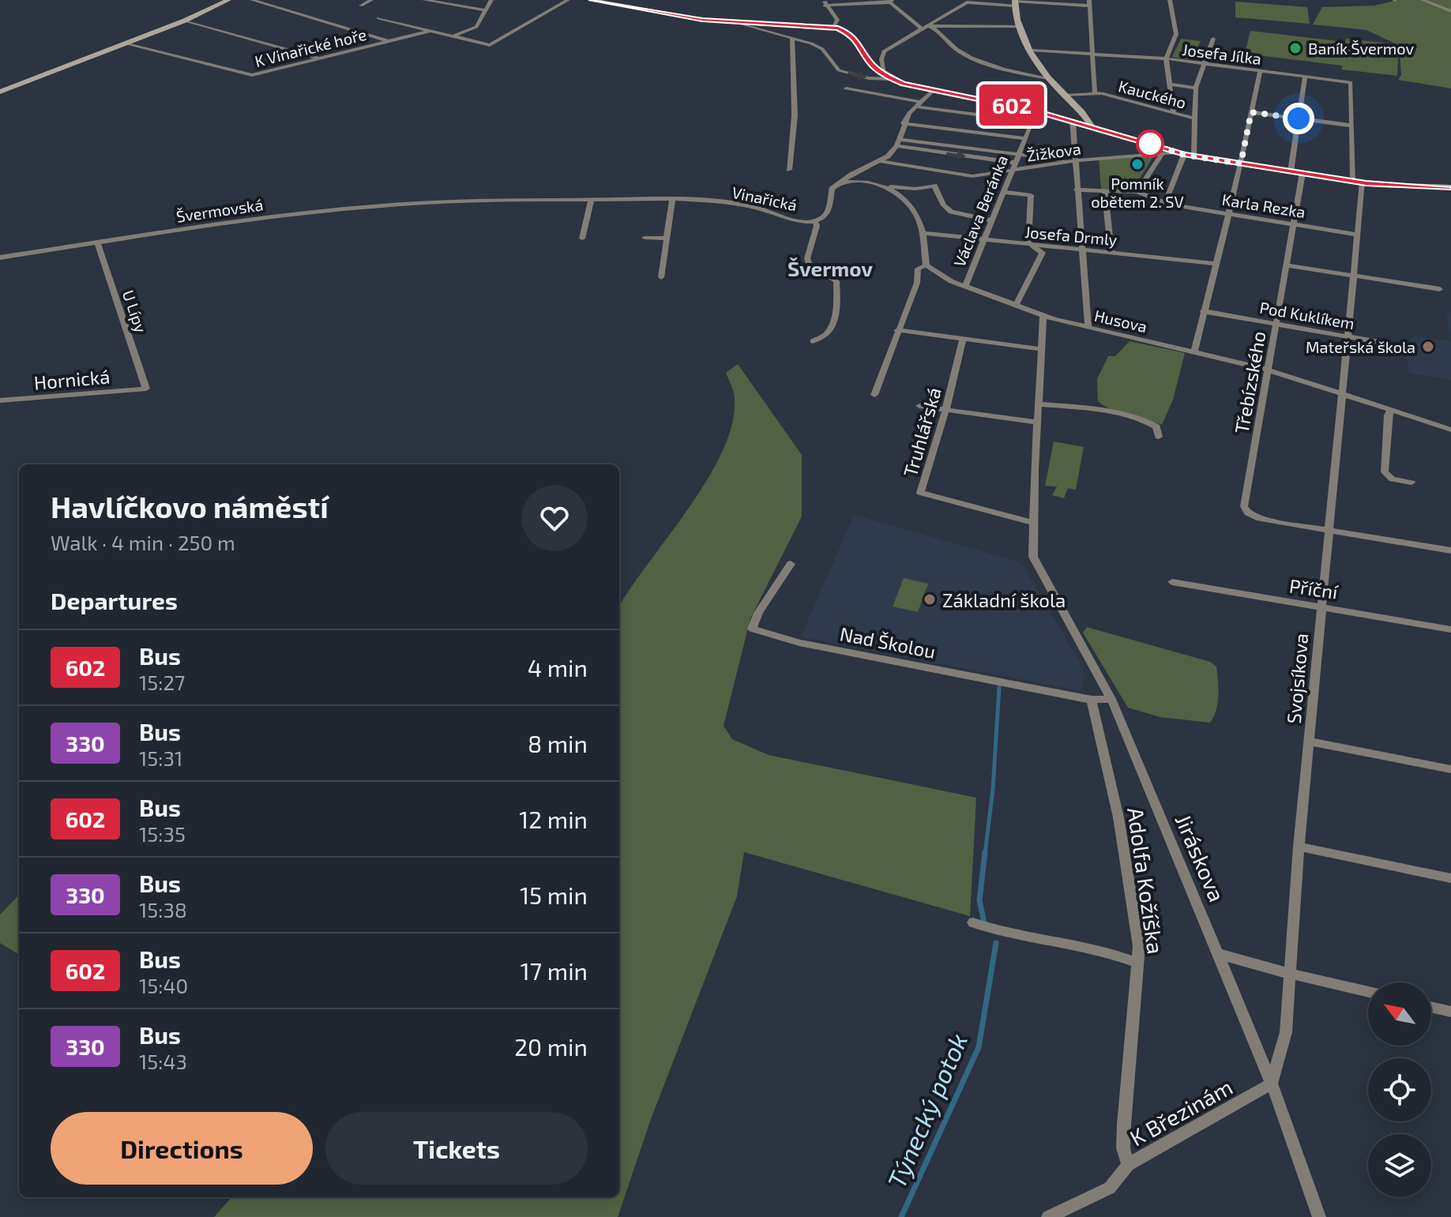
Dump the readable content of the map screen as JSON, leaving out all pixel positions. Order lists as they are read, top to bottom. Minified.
{"streets":{"street":["K Vinařické hoře","Josefa Jílka","Kauckého","Žižkova","Vinařická","Karla Rezka","Švermovská","Václava Beránka","Josefa Drmly","U Lípy","Pod Kuklíkem","Husova","Hornická","Třebízského","Truhlářská","Příční","Nad Školou","Svojsíkova","Jiráskova","Adolfa Kožíška","K Březinám"]},"crossings":[["Josefa Jílka","Svojsíkova"],["Kauckého","Žižkova"],["Žižkova","Václava Beránka"],["Vinařická","Švermovská"],["Karla Rezka","Třebízského"],["Karla Rezka","Svojsíkova"],["Švermovská","U Lípy"],["Václava Beránka","Josefa Drmly"],["Václava Beránka","Husova"],["U Lípy","Hornická"],["Pod Kuklíkem","Třebízského"],["Pod Kuklíkem","Svojsíkova"],["Husova","Třebízského"],["Husova","Svojsíkova"],["Husova","Jiráskova"],["Třebízského","Svojsíkova"],["Truhlářská","Jiráskova"],["Příční","Svojsíkova"],["Nad Školou","Adolfa Kožíška"],["Svojsíkova","Jiráskova"],["Svojsíkova","K Březinám"],["Jiráskova","K Březinám"],["Adolfa Kožíška","K Březinám"]],"districts":["Švermov"],"water":["Týnecký potok"],"places":["Baník Švermov","Pomník obětem 2. SV","Mateřská škola","Základní škola"],"lines":["bus line 602"],"north":"top left","page":{"on_map":"602","heading":[["Havlíčkovo náměstí","Walk · 4 min · 250 m"],"Departures"],"list":[{"mark":"602","name":"Bus","note":"15:27","value":"4 min"},{"mark":"330","name":"Bus","note":"15:31","value":"8 min"},{"mark":"602","name":"Bus","note":"15:35","value":"12 min"},{"mark":"330","name":"Bus","note":"15:38","value":"15 min"},{"mark":"602","name":"Bus","note":"15:40","value":"17 min"},{"mark":"330","name":"Bus","note":"15:43","value":"20 min"}],"buttons":["Directions","Tickets"]}}
